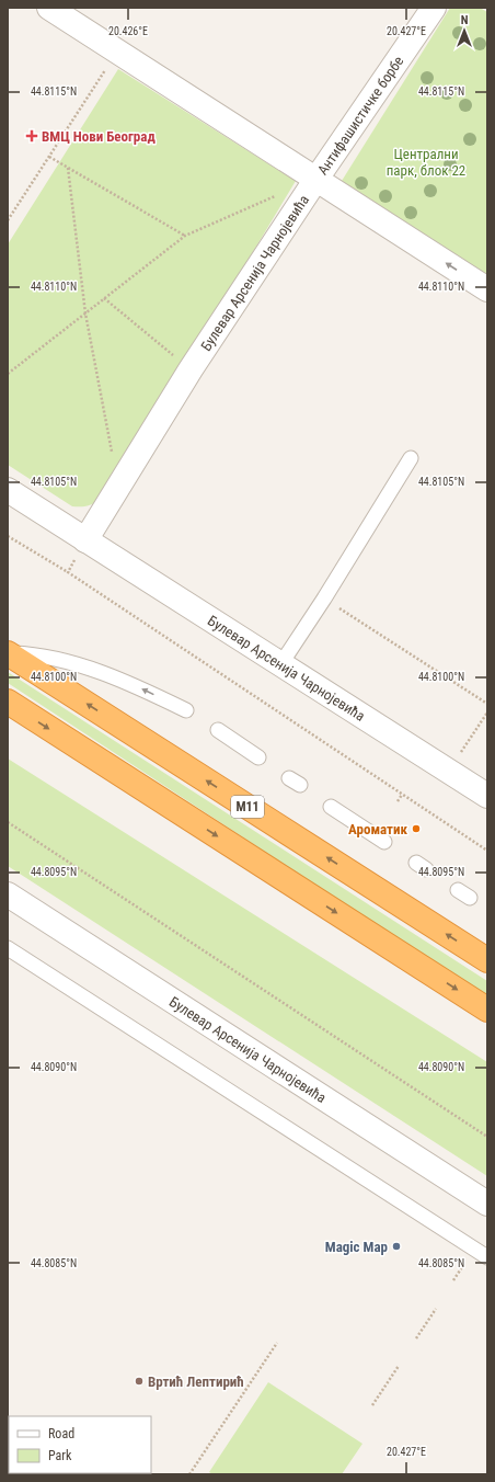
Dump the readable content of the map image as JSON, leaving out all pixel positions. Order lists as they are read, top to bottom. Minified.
{"streets":{"highway":["M11"],"street":["Антифашистичке борбе","Булевар Арсенија Чарнојевића"]},"crossings":[["Антифашистичке борбе","Булевар Арсенија Чарнојевића"]],"parks":["Централни парк, блок 22"],"places":{"health":["ВМЦ Нови Београд"],"other":["Ароматик","Magic Map","Вртић Лептирић"]},"legend":["Road","Park"],"north":"top","coordinates":["20.426°E","20.427°E","44.8115°N","44.8110°N","44.8105°N","44.8100°N","44.8095°N","44.8090°N","44.8085°N"]}
